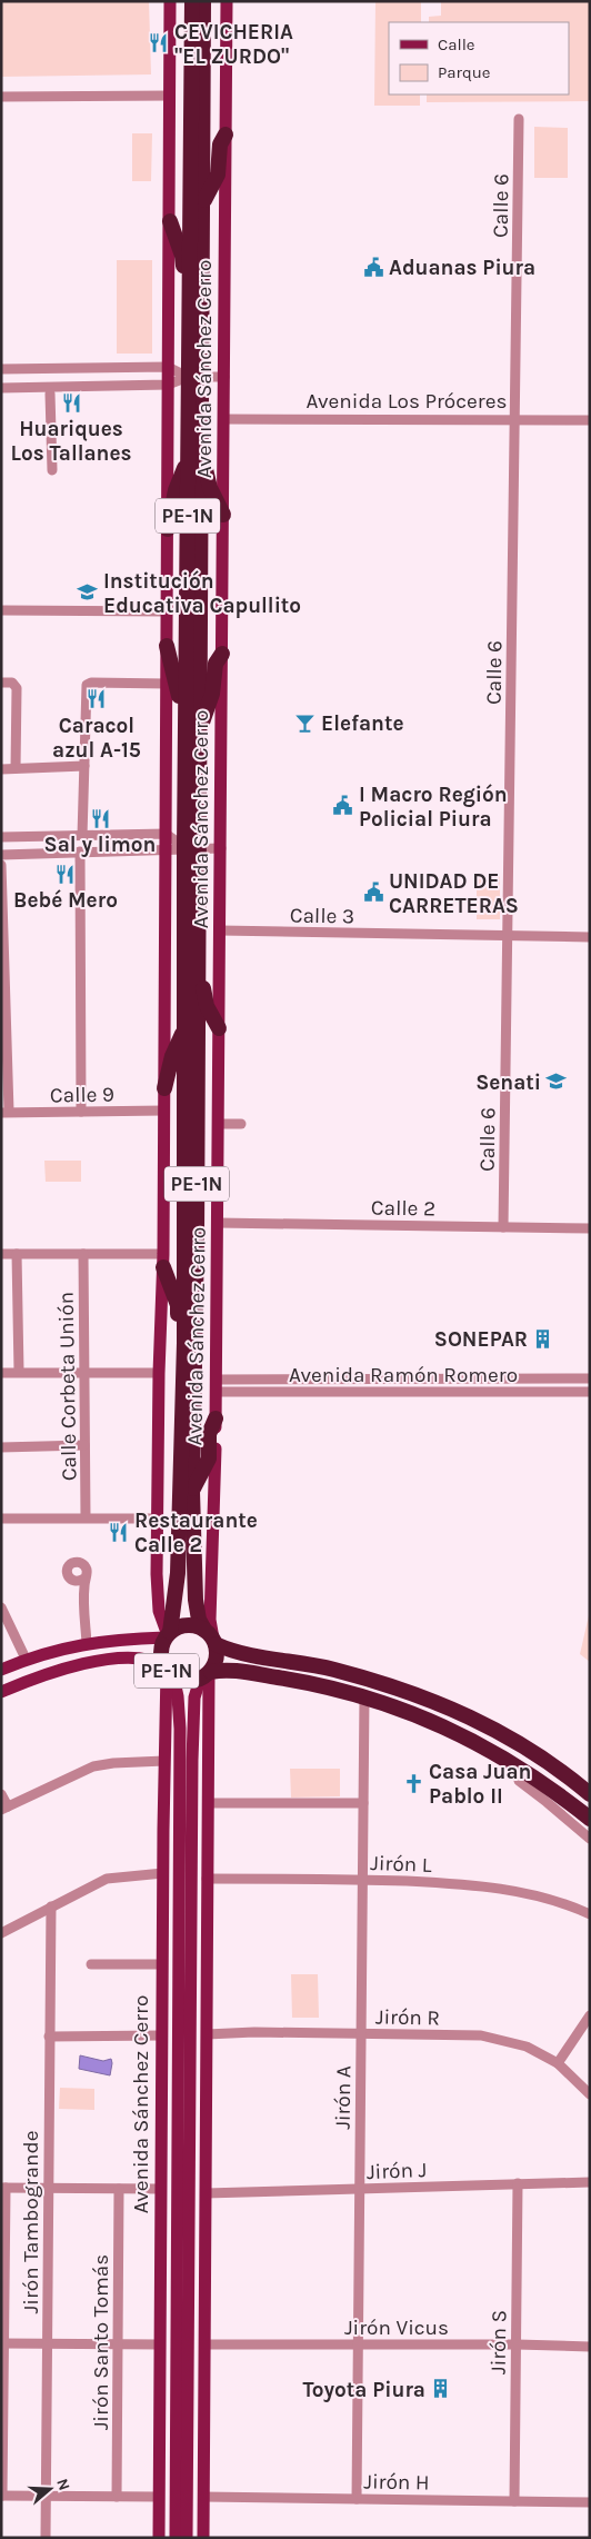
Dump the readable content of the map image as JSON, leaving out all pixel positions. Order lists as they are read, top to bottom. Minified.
{"streets":{"highway":["Avenida Sánchez Cerro","PE-1N"],"street":["Calle 6","Avenida Los Próceres","Calle 3","Calle 9","Calle 2","Avenida Ramón Romero","Calle Corbeta Unión","Jirón L","Jirón R","Jirón A","Jirón J","Jirón Tambogrande","Jirón Vicus","Jirón Santo Tomás","Jirón S","Jirón H"]},"crossings":[["Calle 6","Avenida Los Próceres"],["Calle 6","Calle 3"],["Calle 6","Calle 2"],["Avenida Sánchez Cerro","Avenida Los Próceres"],["Avenida Sánchez Cerro","PE-1N"],["Avenida Sánchez Cerro","Calle 3"],["Avenida Sánchez Cerro","Calle 9"],["Avenida Sánchez Cerro","Calle 2"],["Avenida Sánchez Cerro","Avenida Ramón Romero"],["Jirón L","Jirón A"],["Jirón R","Jirón A"],["Jirón A","Jirón J"],["Jirón A","Jirón Vicus"],["Jirón A","Jirón H"],["Jirón J","Jirón S"],["Jirón Vicus","Jirón S"],["Jirón S","Jirón H"]],"places":{"restaurant":["CEVICHERIA \"EL ZURDO\"","Huariques Los Tallanes","Caracol azul A-15","Sal y limon","Bebé Mero","Restaurante Calle 2"],"public building":["Aduanas Piura","I Macro Región Policial Piura","UNIDAD DE CARRETERAS"],"school or university":["Institución Educativa Capullito","Senati"],"bar":["Elefante"],"building":["SONEPAR","Toyota Piura"],"church":["Casa Juan Pablo II"]},"legend":["Calle","Parque"],"north":"right"}
